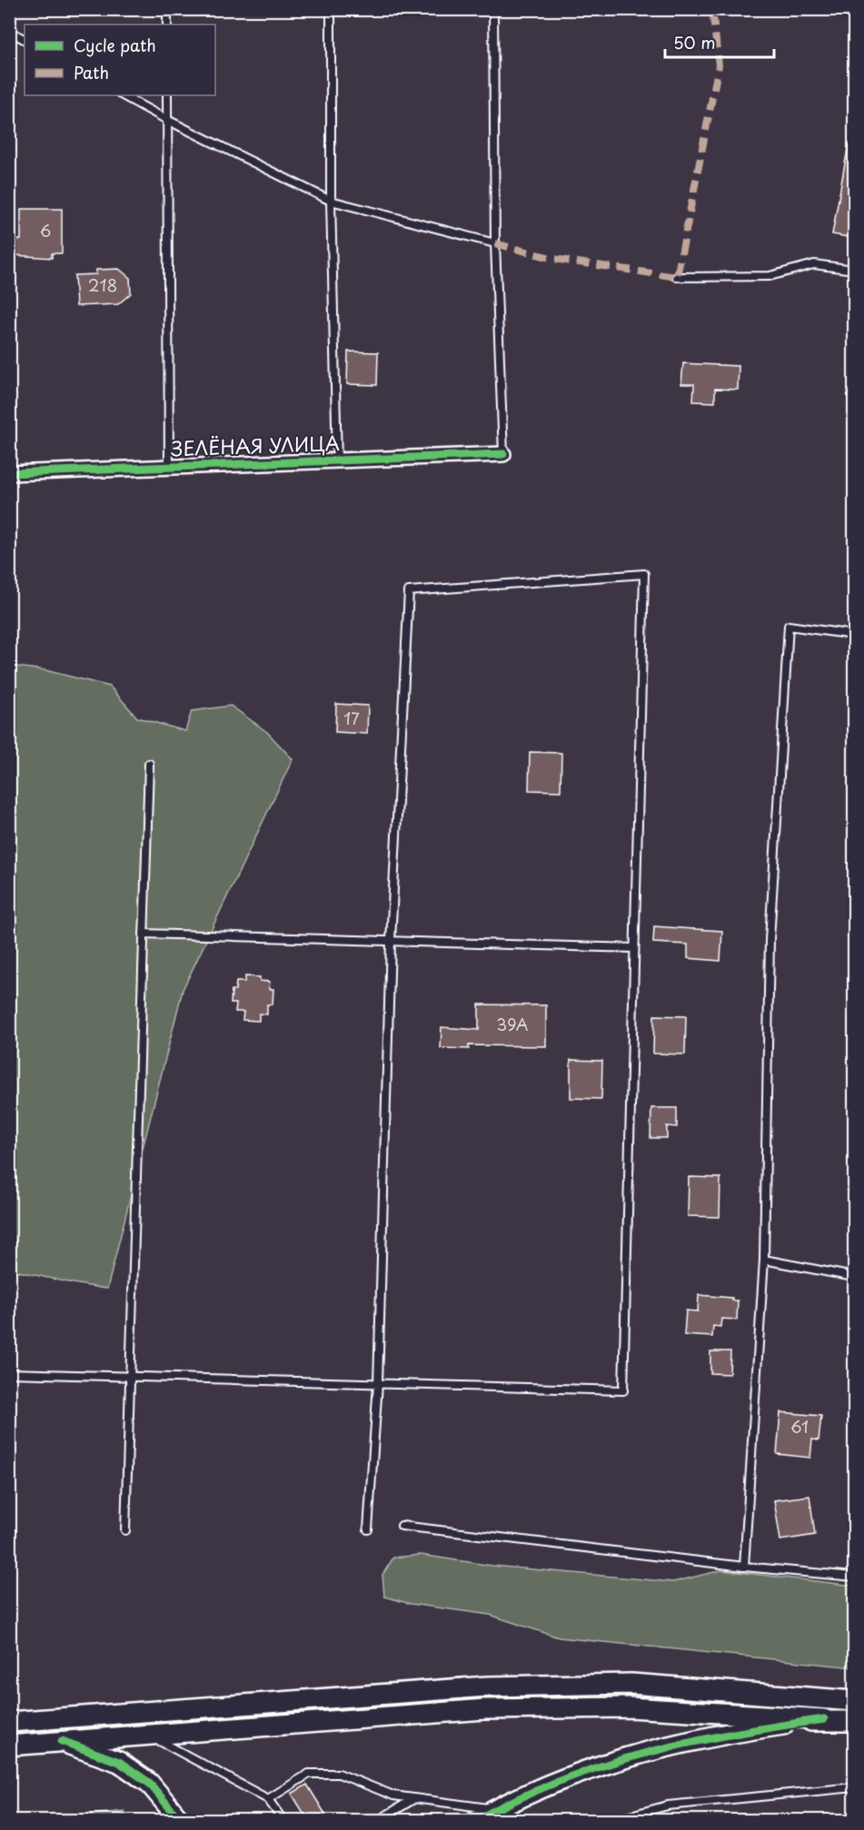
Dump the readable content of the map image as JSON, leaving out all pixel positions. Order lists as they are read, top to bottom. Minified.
{"streets":{"street":["ЗЕЛЁНАЯ УЛИЦА"]},"house_numbers":["6","218","17","39А","61"],"legend":["Cycle path","Path"],"scale_bar":"50 m"}
